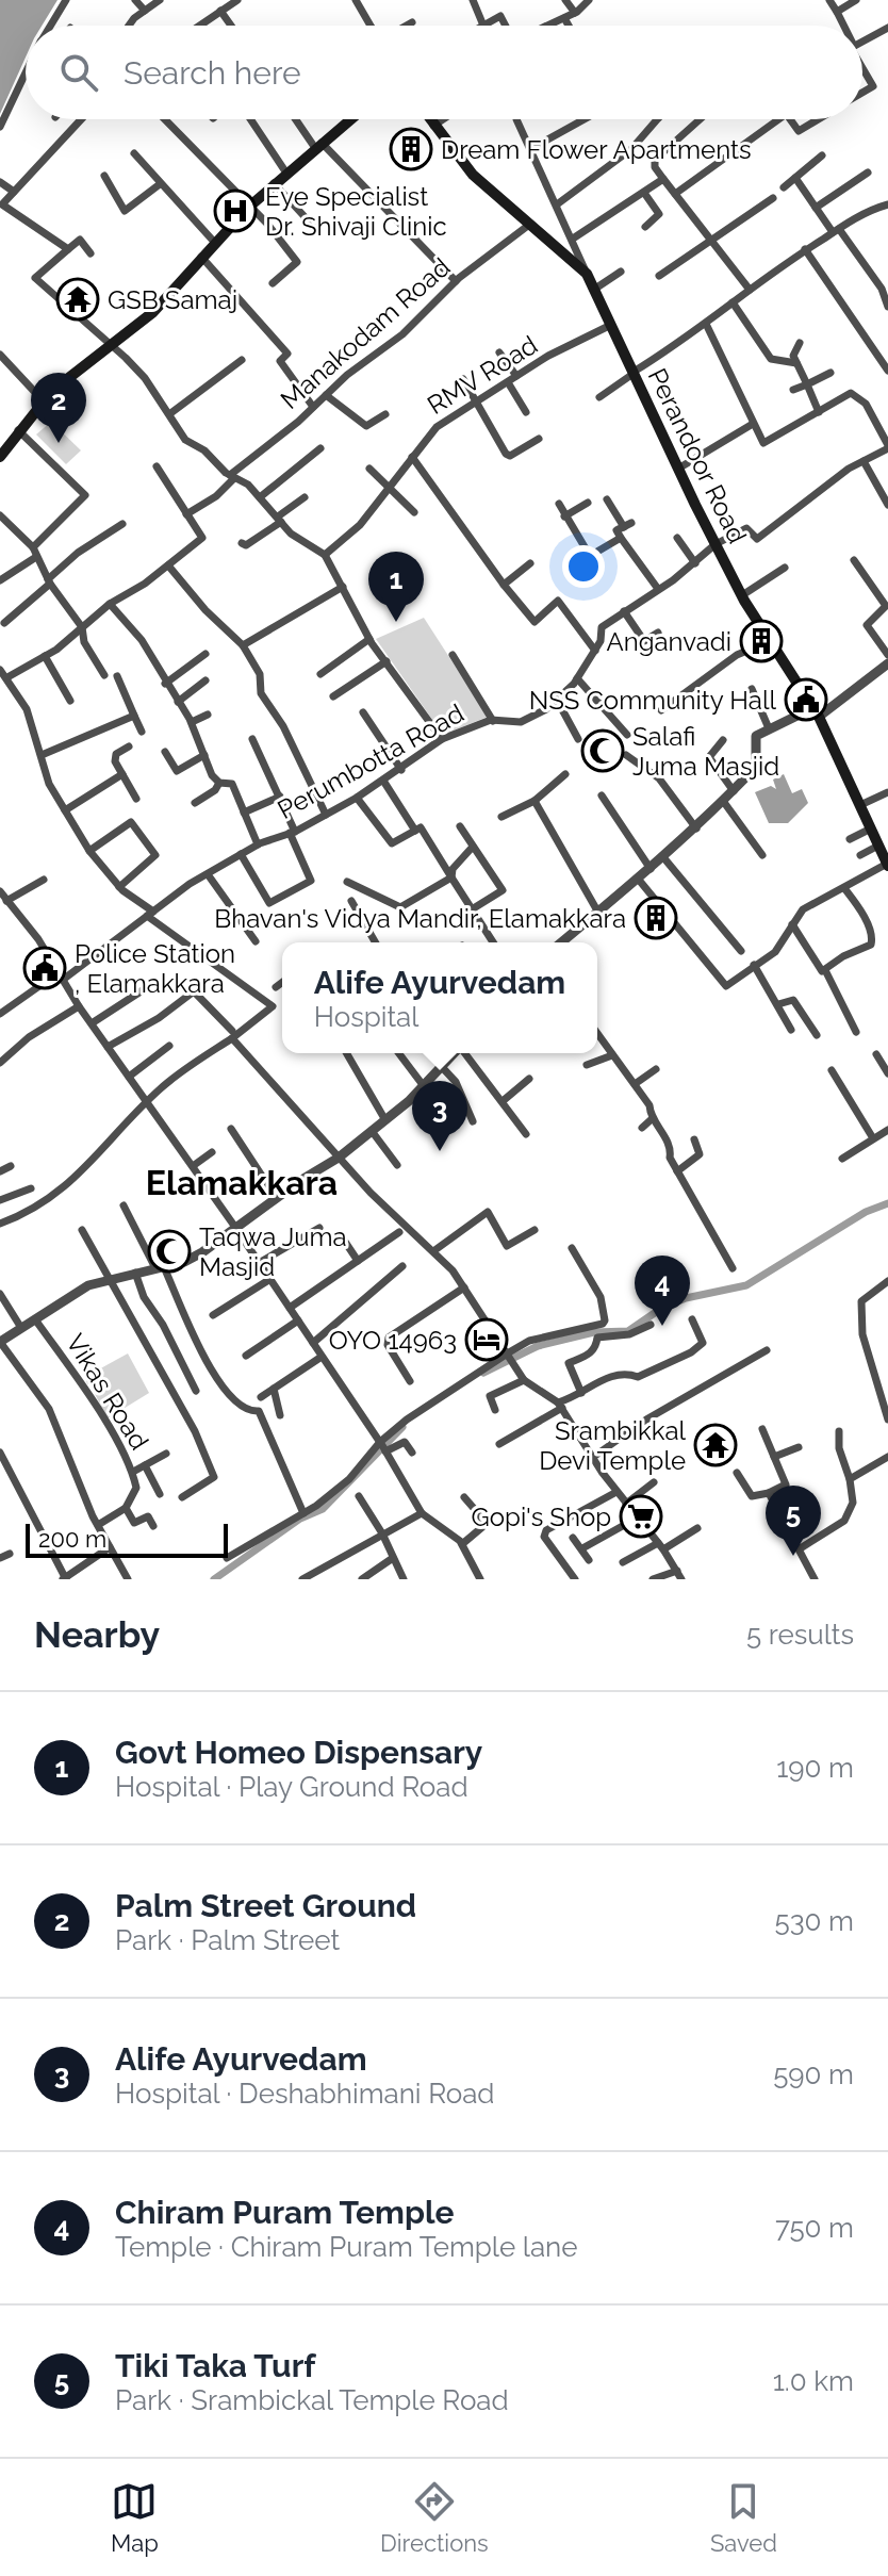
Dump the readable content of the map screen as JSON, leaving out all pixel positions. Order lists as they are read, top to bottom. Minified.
{"streets":{"main road":["Perandoor Road"],"street":["Manakodam Road","RMV Road","Perumbotta Road","Vikas Road"]},"crossings":[["Manakodam Road","Perandoor Road"],["RMV Road","Perandoor Road"],["Perandoor Road","Perumbotta Road"]],"districts":["Elamakkara"],"places":{"building":["Dream Flower Apartments","Anganvadi","Bhavan's Vidya Mandir, Elamakkara"],"hospital":["Eye Specialist Dr. Shivaji Clinic"],"temple":["GSB Samaj","Srambikkal Devi Temple"],"public building":["NSS Community Hall","Police Station , Elamakkara"],"mosque":["Salafi Juma Masjid","Taqwa Juma Masjid"],"hotel":["OYO 14963"],"supermarket":["Gopi's Shop"]},"scale_bar":"200 m","page":{"search":"Search here","pins":["2","1","3","4","5"],"popup":["Alife Ayurvedam","Hospital"],"scale":"200 m","heading":["Nearby","5 results"],"list":[{"mark":"1","name":"Govt Homeo Dispensary","note":"Hospital · Play Ground Road","value":"190 m"},{"mark":"2","name":"Palm Street Ground","note":"Park · Palm Street","value":"530 m"},{"mark":"3","name":"Alife Ayurvedam","note":"Hospital · Deshabhimani Road","value":"590 m"},{"mark":"4","name":"Chiram Puram Temple","note":"Temple · Chiram Puram Temple lane","value":"750 m"},{"mark":"5","name":"Tiki Taka Turf","note":"Park · Srambickal Temple Road","value":"1.0 km"}],"nav":["Map","Directions","Saved"]}}
